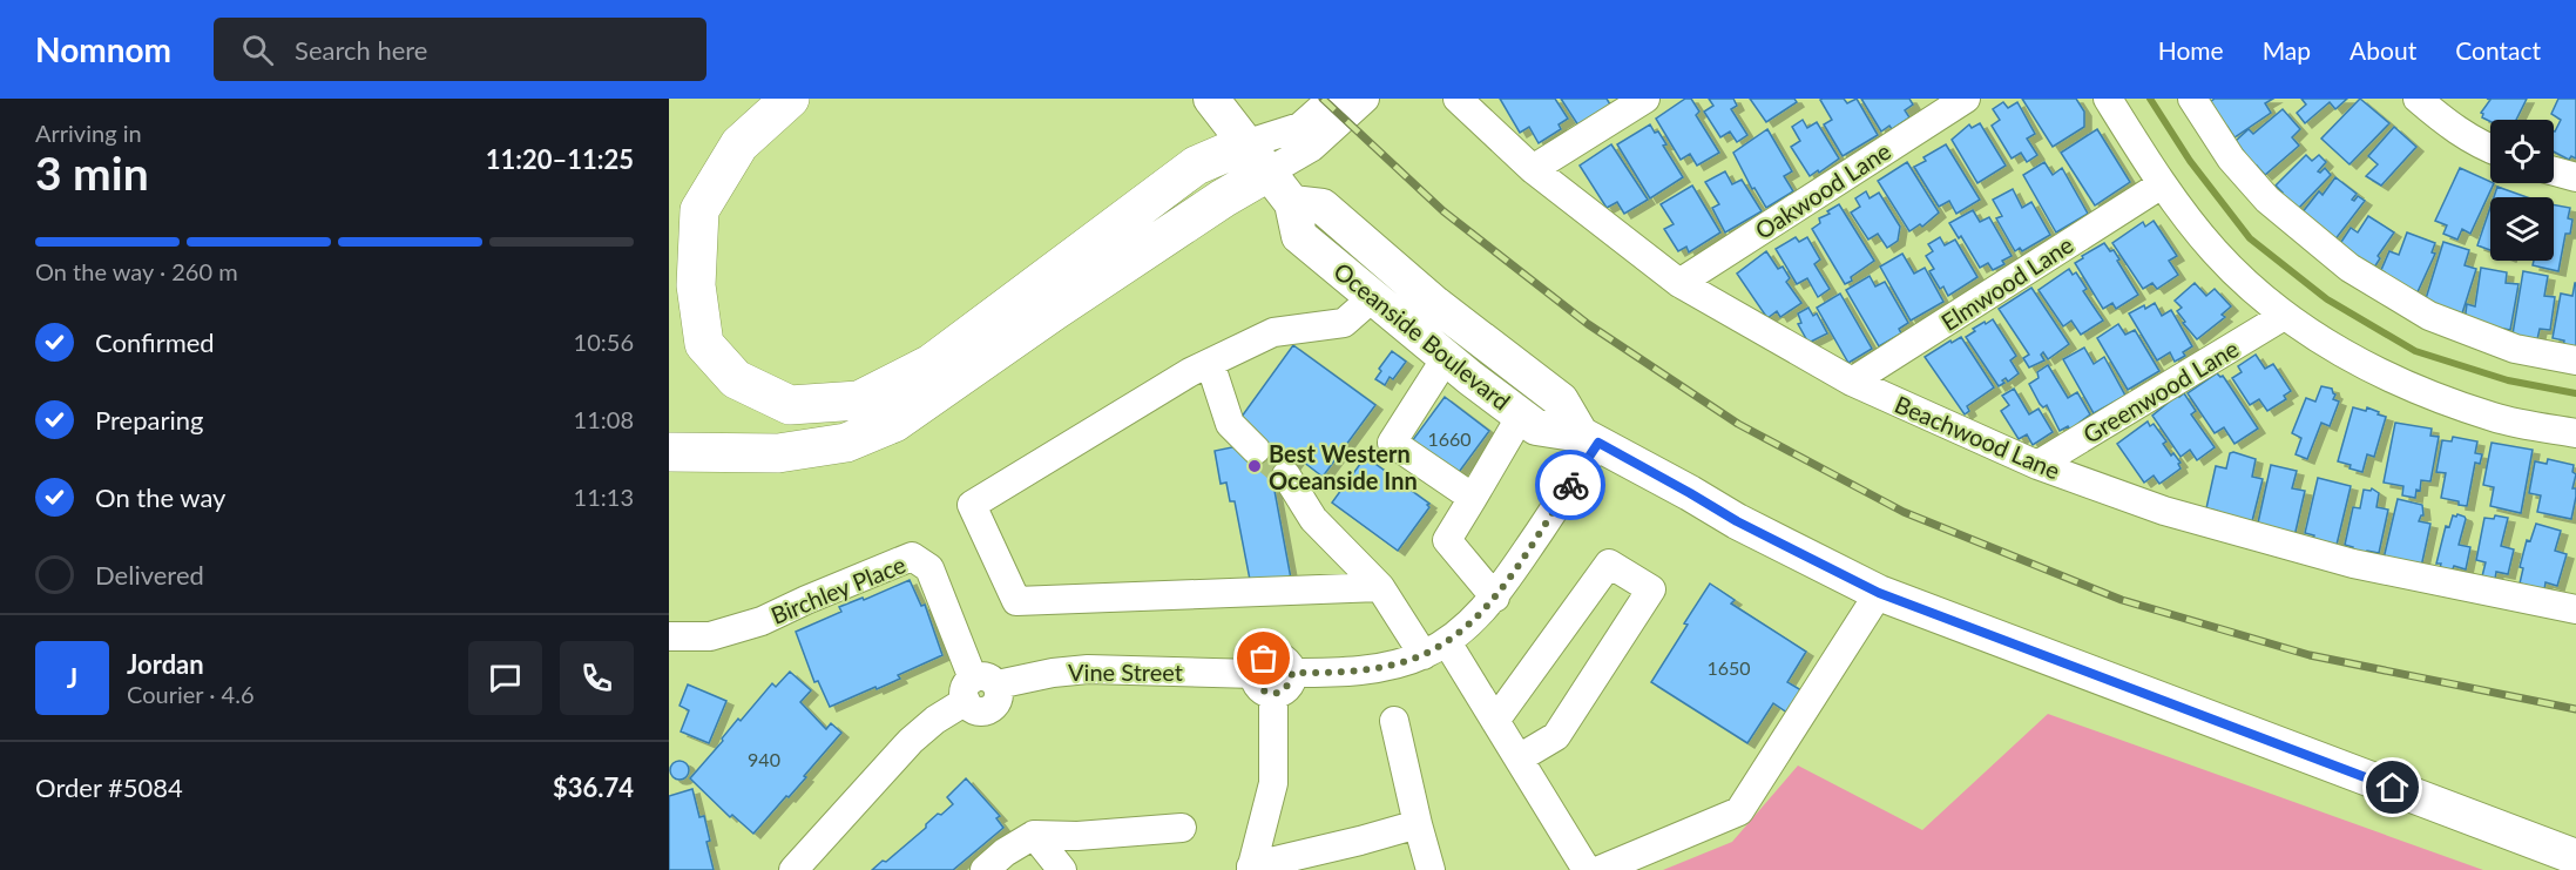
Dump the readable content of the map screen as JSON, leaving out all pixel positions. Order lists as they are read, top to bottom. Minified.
{"streets":{"main road":["Oceanside Boulevard"],"street":["Oakwood Lane","Elmwood Lane","Greenwood Lane","Beachwood Lane","Birchley Place","Vine Street"]},"crossings":[["Oakwood Lane","Beachwood Lane"],["Elmwood Lane","Beachwood Lane"],["Oceanside Boulevard","Vine Street"],["Greenwood Lane","Beachwood Lane"],["Birchley Place","Vine Street"]],"places":["Best Western Oceanside Inn"],"house_numbers":["1660","1650","940"],"page":{"header":"Nomnom","search":"Search here","nav":["Home","Map","About","Contact"],"heading":["3 min","Arriving in","11:20–11:25"],"panel":["Jordan","Courier · 4.6","Order #5084","$36.74"],"bar":"On the way · 260 m","list":[["Confirmed","10:56"],["Preparing","11:08"],["On the way","11:13"],"Delivered"],"round":"J"}}
